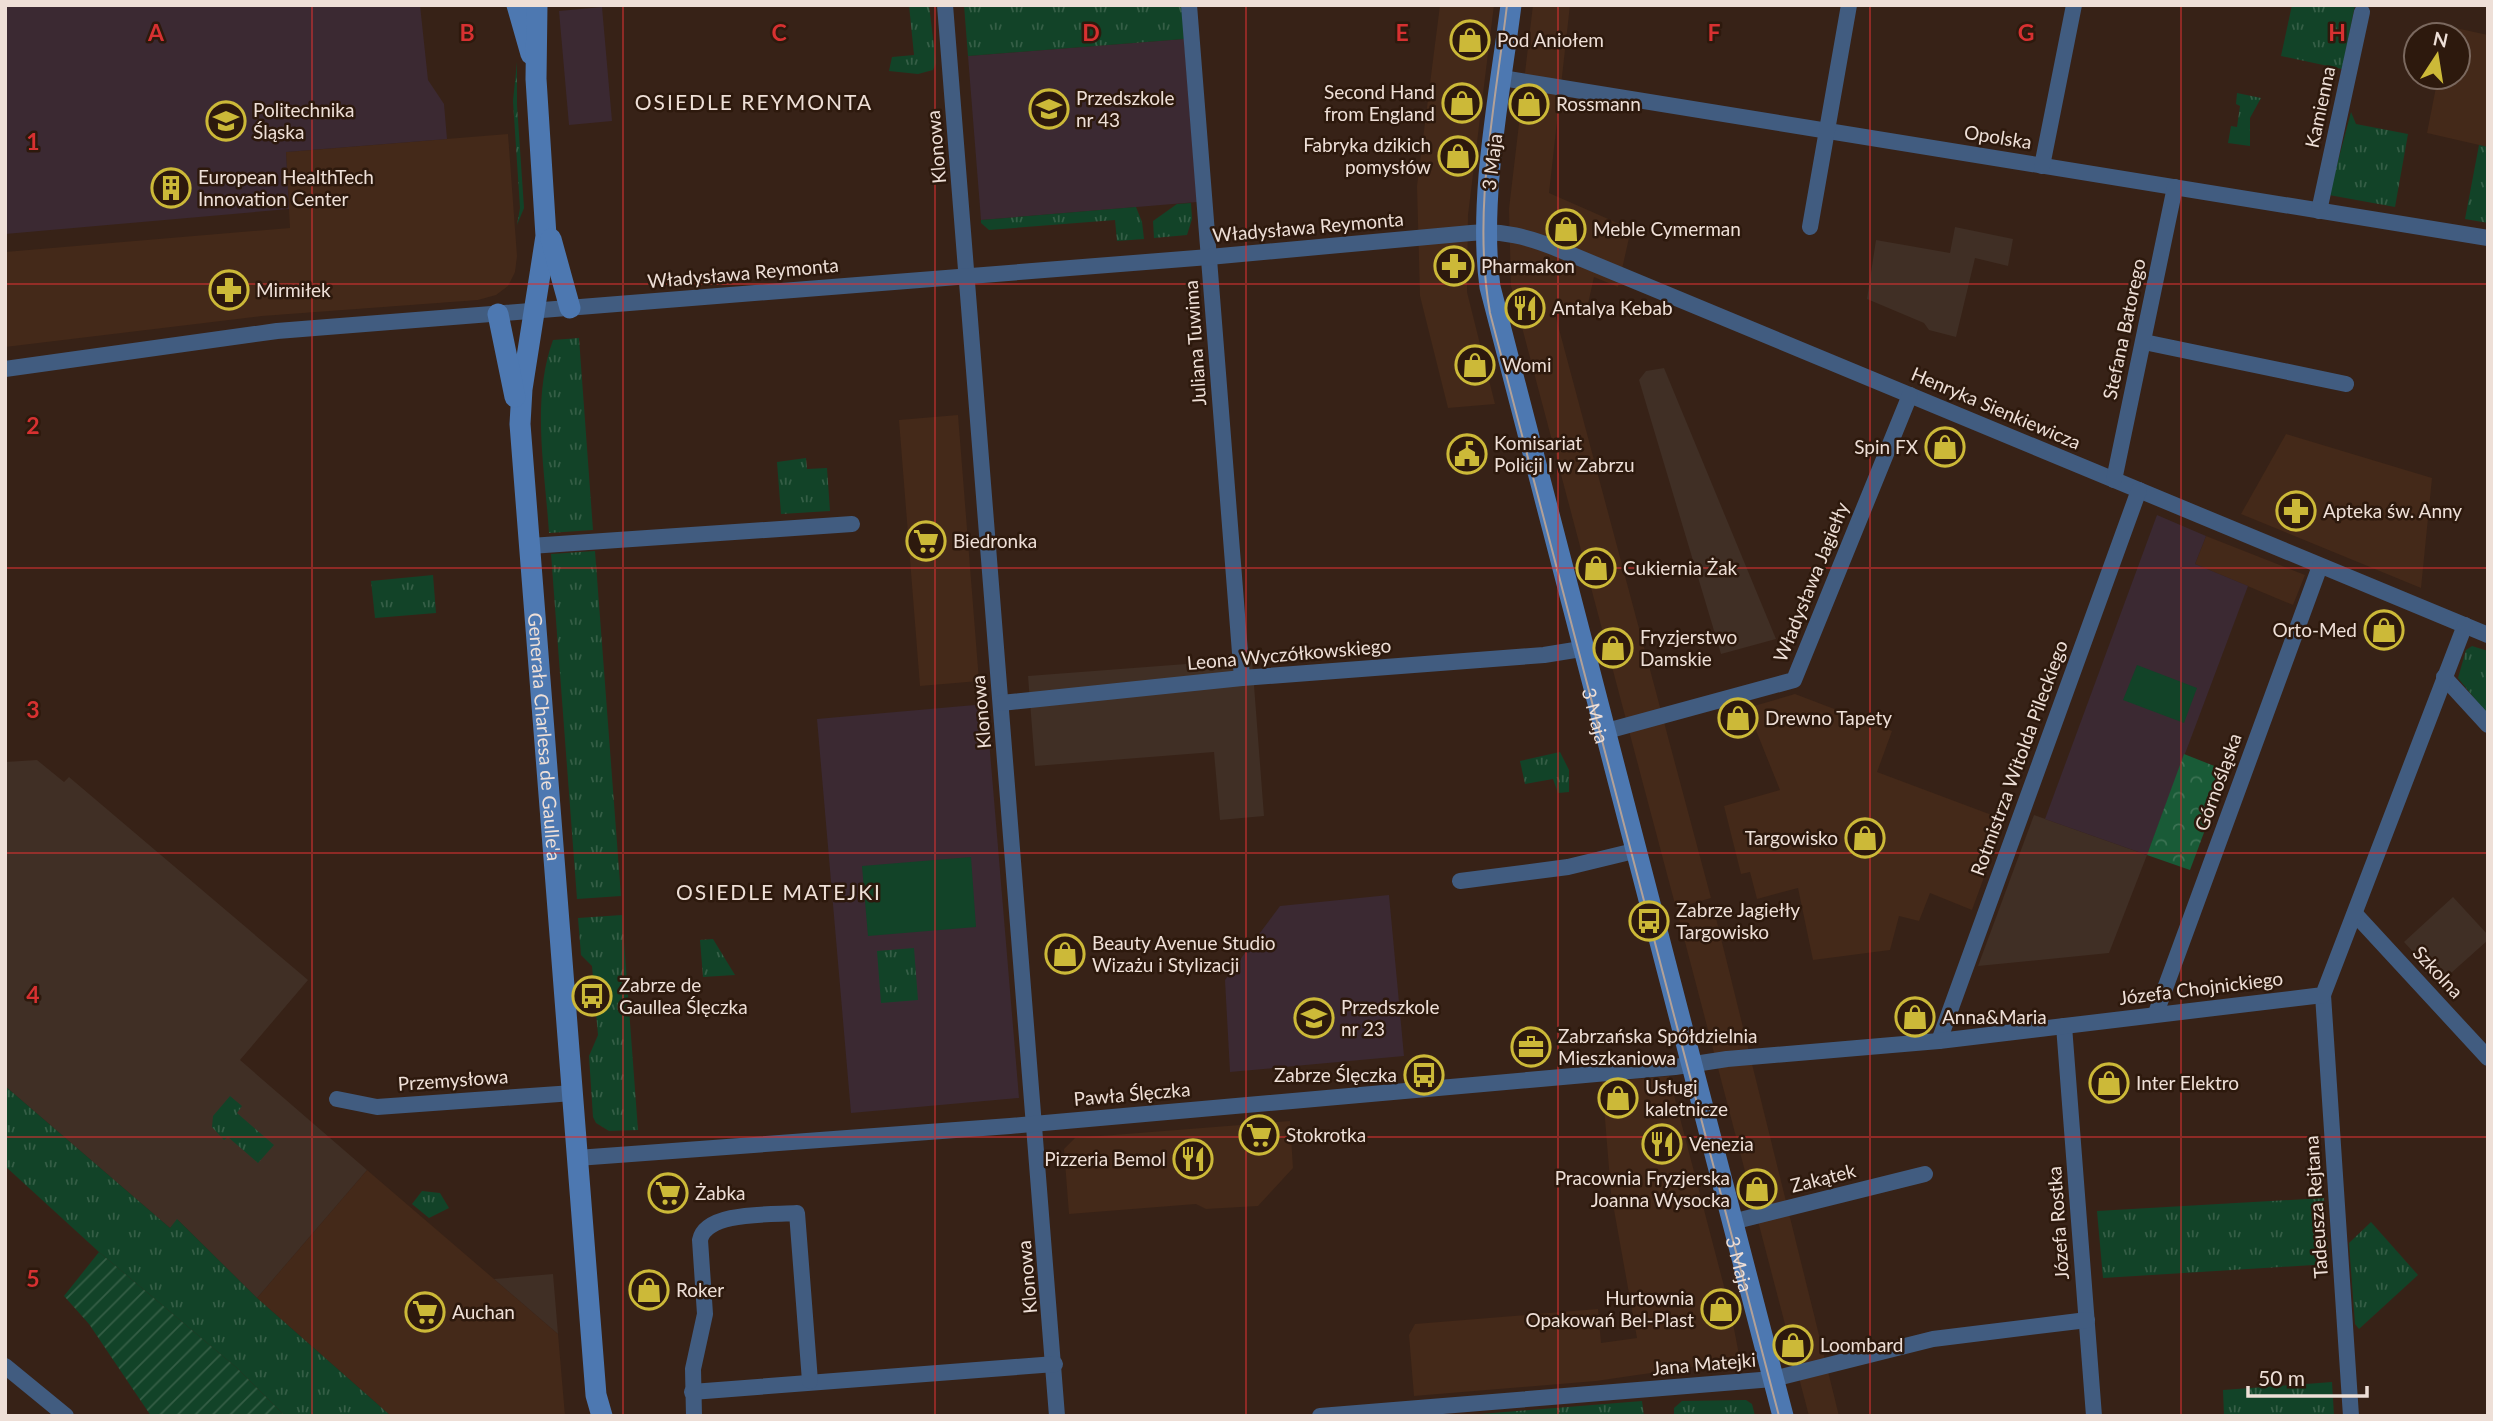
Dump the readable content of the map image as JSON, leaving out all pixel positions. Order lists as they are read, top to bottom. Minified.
{"streets":{"main road":["3 Maja","Generała Charlesa de Gaulle'a"],"street":["Kamienna","Opolska","Klonowa","Władysława Reymonta","Stefana Batorego","Juliana Tuwima","Henryka Sienkiewicza","Władysława Jagiełły","Leona Wyczółkowskiego","Rotmistrza Witolda Pileckiego","Górnośląska","Szkolna","Józefa Chojnickiego","Przemysłowa","Pawła Ślęczka","Zakątek","Tadeusza Rejtana","Józefa Rostka","Jana Matejki"]},"crossings":[["Kamienna","Opolska"],["Opolska","3 Maja"],["Opolska","Stefana Batorego"],["Klonowa","Władysława Reymonta"],["Klonowa","Leona Wyczółkowskiego"],["Klonowa","Pawła Ślęczka"],["3 Maja","Władysława Reymonta"],["3 Maja","Henryka Sienkiewicza"],["3 Maja","Władysława Jagiełły"],["3 Maja","Leona Wyczółkowskiego"],["3 Maja","Józefa Chojnickiego"],["3 Maja","Pawła Ślęczka"],["3 Maja","Zakątek"],["3 Maja","Jana Matejki"],["Władysława Reymonta","Juliana Tuwima"],["Władysława Reymonta","Henryka Sienkiewicza"],["Władysława Reymonta","Generała Charlesa de Gaulle'a"],["Stefana Batorego","Henryka Sienkiewicza"],["Juliana Tuwima","Leona Wyczółkowskiego"],["Henryka Sienkiewicza","Władysława Jagiełły"],["Henryka Sienkiewicza","Rotmistrza Witolda Pileckiego"],["Henryka Sienkiewicza","Górnośląska"],["Generała Charlesa de Gaulle'a","Przemysłowa"],["Generała Charlesa de Gaulle'a","Pawła Ślęczka"],["Rotmistrza Witolda Pileckiego","Józefa Chojnickiego"],["Górnośląska","Józefa Chojnickiego"],["Józefa Chojnickiego","Pawła Ślęczka"],["Józefa Chojnickiego","Tadeusza Rejtana"],["Józefa Chojnickiego","Józefa Rostka"],["Józefa Rostka","Jana Matejki"]],"districts":["OSIEDLE REYMONTA","OSIEDLE MATEJKI"],"places":{"shop":["Pod Aniołem","Second Hand from England","Rossmann","Fabryka dzikich pomysłów","Meble Cymerman","Womi","Spin FX","Cukiernia Żak","Orto-Med","Fryzjerstwo Damskie","Drewno Tapety","Targowisko","Beauty Avenue Studio Wizażu i Stylizacji","Anna&Maria","Inter Elektro","Usługi kaletnicze","Pracownia Fryzjerska Joanna Wysocka","Roker","Hurtownia Opakowań Bel-Plast","Loombard"],"school or university":["Przedszkole nr 43","Politechnika Śląska","Przedszkole nr 23"],"building":["European HealthTech Innovation Center"],"pharmacy":["Pharmakon","Mirmiłek","Apteka św. Anny"],"restaurant":["Antalya Kebab","Venezia","Pizzeria Bemol"],"public building":["Komisariat Policji I w Zabrzu"],"supermarket":["Biedronka","Stokrotka","Żabka","Auchan"],"bus stop":["Zabrze Jagiełły Targowisko","Zabrze de Gaullea Ślęczka","Zabrze Ślęczka"],"office":["Zabrzańska Spółdzielnia Mieszkaniowa"]},"scale_bar":"50 m","north":"top","grid":{"columns":["A","B","C","D","E","F","G","H"],"rows":["1","2","3","4","5"]}}
